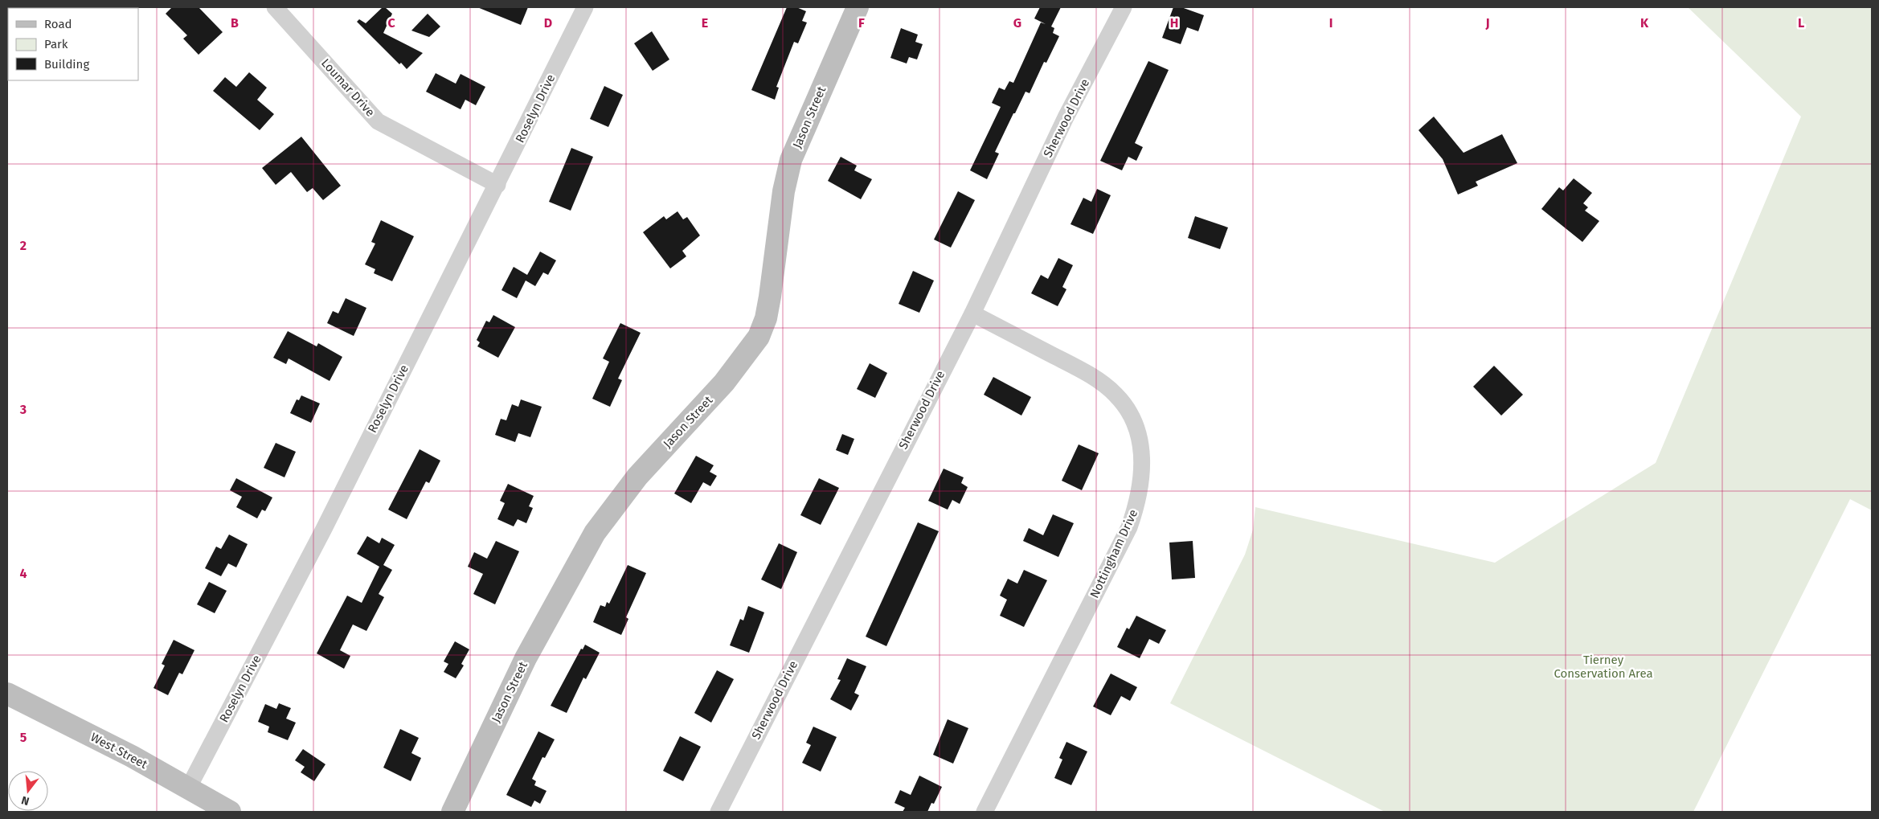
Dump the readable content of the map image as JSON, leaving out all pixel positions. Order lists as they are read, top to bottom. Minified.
{"streets":{"street":["Loumar Drive","Roselyn Drive","Jason Street","Sherwood Drive","Nottingham Drive","West Street"]},"crossings":[["Loumar Drive","Roselyn Drive"],["Roselyn Drive","West Street"],["Sherwood Drive","Nottingham Drive"]],"parks":["Tierney Conservation Area"],"legend":["Road","Park","Building"],"north":"bottom","grid":{"columns":["B","C","D","E","F","G","H","I","J","K","L"],"rows":["2","3","4","5"]}}
